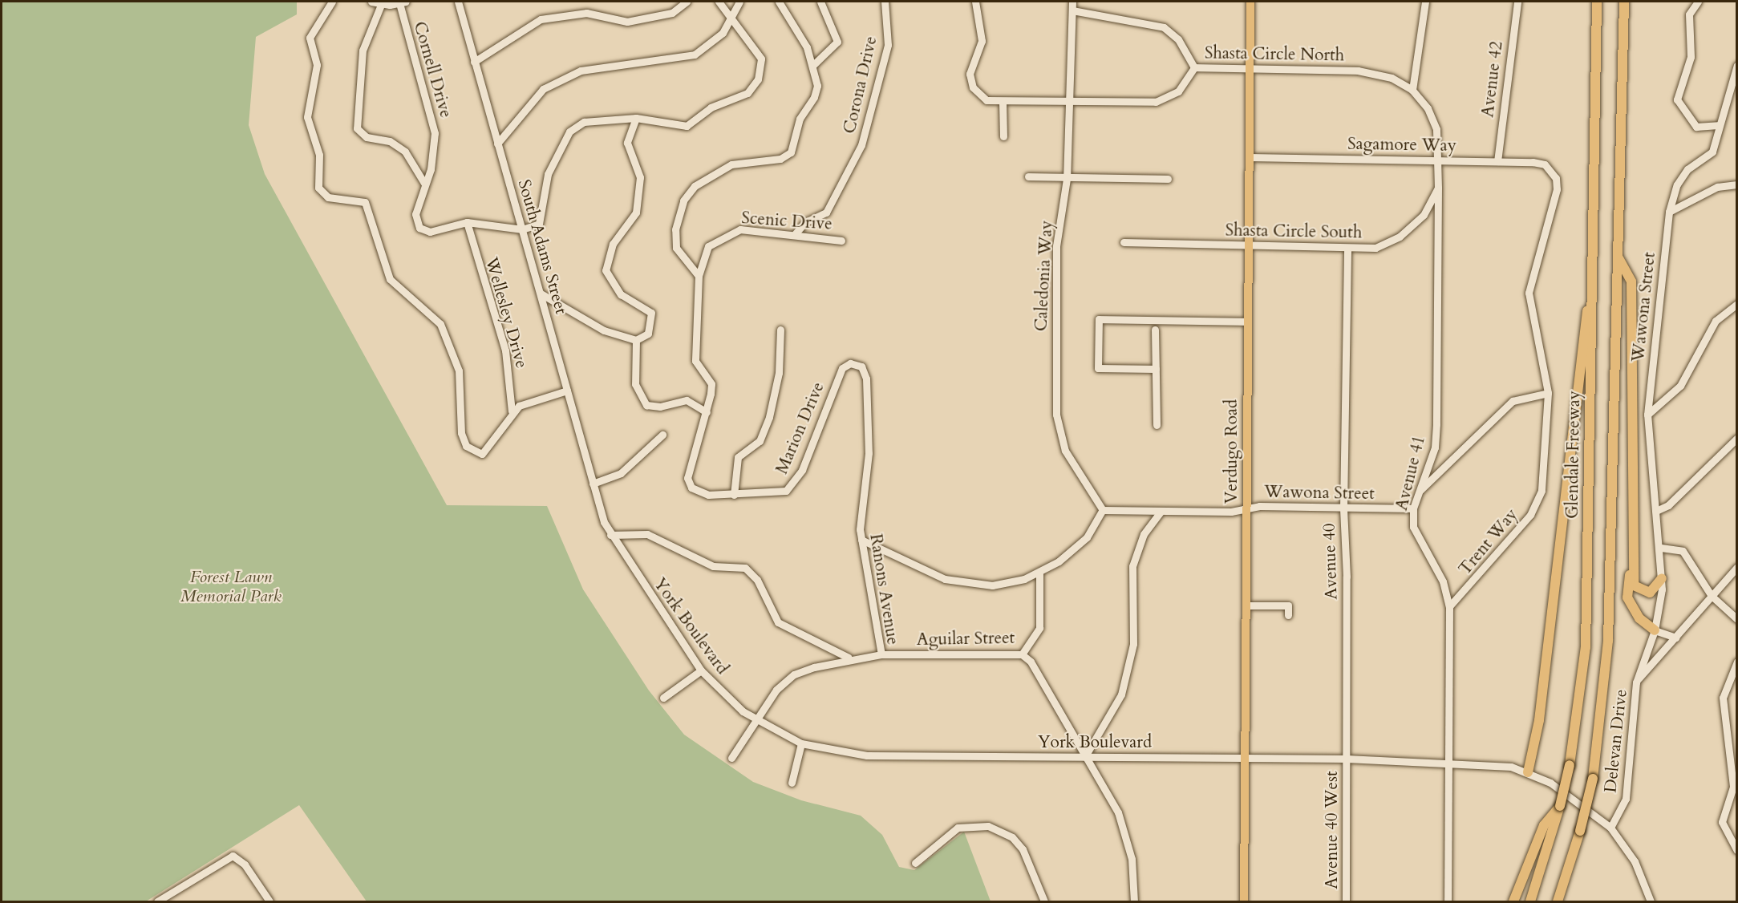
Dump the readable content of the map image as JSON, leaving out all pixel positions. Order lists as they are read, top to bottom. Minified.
{"streets":{"highway":["Glendale Freeway"],"main road":["Verdugo Road"],"street":["Shasta Circle North","Cornell Drive","Avenue 42","Corona Drive","Sagamore Way","Scenic Drive","Shasta Circle South","South Adams Street","Caledonia Way","Wawona Street","Wellesley Drive","Marion Drive","Avenue 41","Trent Way","Avenue 40","Ranons Avenue","York Boulevard","Aguilar Street","Delevan Drive","Avenue 40 West"]},"crossings":[["Shasta Circle North","Sagamore Way"],["Shasta Circle North","Shasta Circle South"],["Shasta Circle North","Caledonia Way"],["Shasta Circle North","Verdugo Road"],["Cornell Drive","Wellesley Drive"],["Avenue 42","Sagamore Way"],["Corona Drive","Scenic Drive"],["Sagamore Way","Shasta Circle South"],["Sagamore Way","Verdugo Road"],["Sagamore Way","Trent Way"],["Scenic Drive","Marion Drive"],["Shasta Circle South","Verdugo Road"],["Shasta Circle South","Avenue 41"],["Shasta Circle South","Avenue 40"],["South Adams Street","York Boulevard"],["Caledonia Way","Wawona Street"],["Wawona Street","Verdugo Road"],["Wawona Street","Avenue 41"],["Wawona Street","Avenue 40"],["Wawona Street","Delevan Drive"],["Marion Drive","Ranons Avenue"],["Verdugo Road","York Boulevard"],["Avenue 41","Trent Way"],["Avenue 41","York Boulevard"],["Avenue 40","York Boulevard"],["Avenue 40","Avenue 40 West"],["Ranons Avenue","York Boulevard"],["Ranons Avenue","Aguilar Street"],["York Boulevard","Delevan Drive"],["York Boulevard","Avenue 40 West"]],"parks":["Forest Lawn Memorial Park"]}
